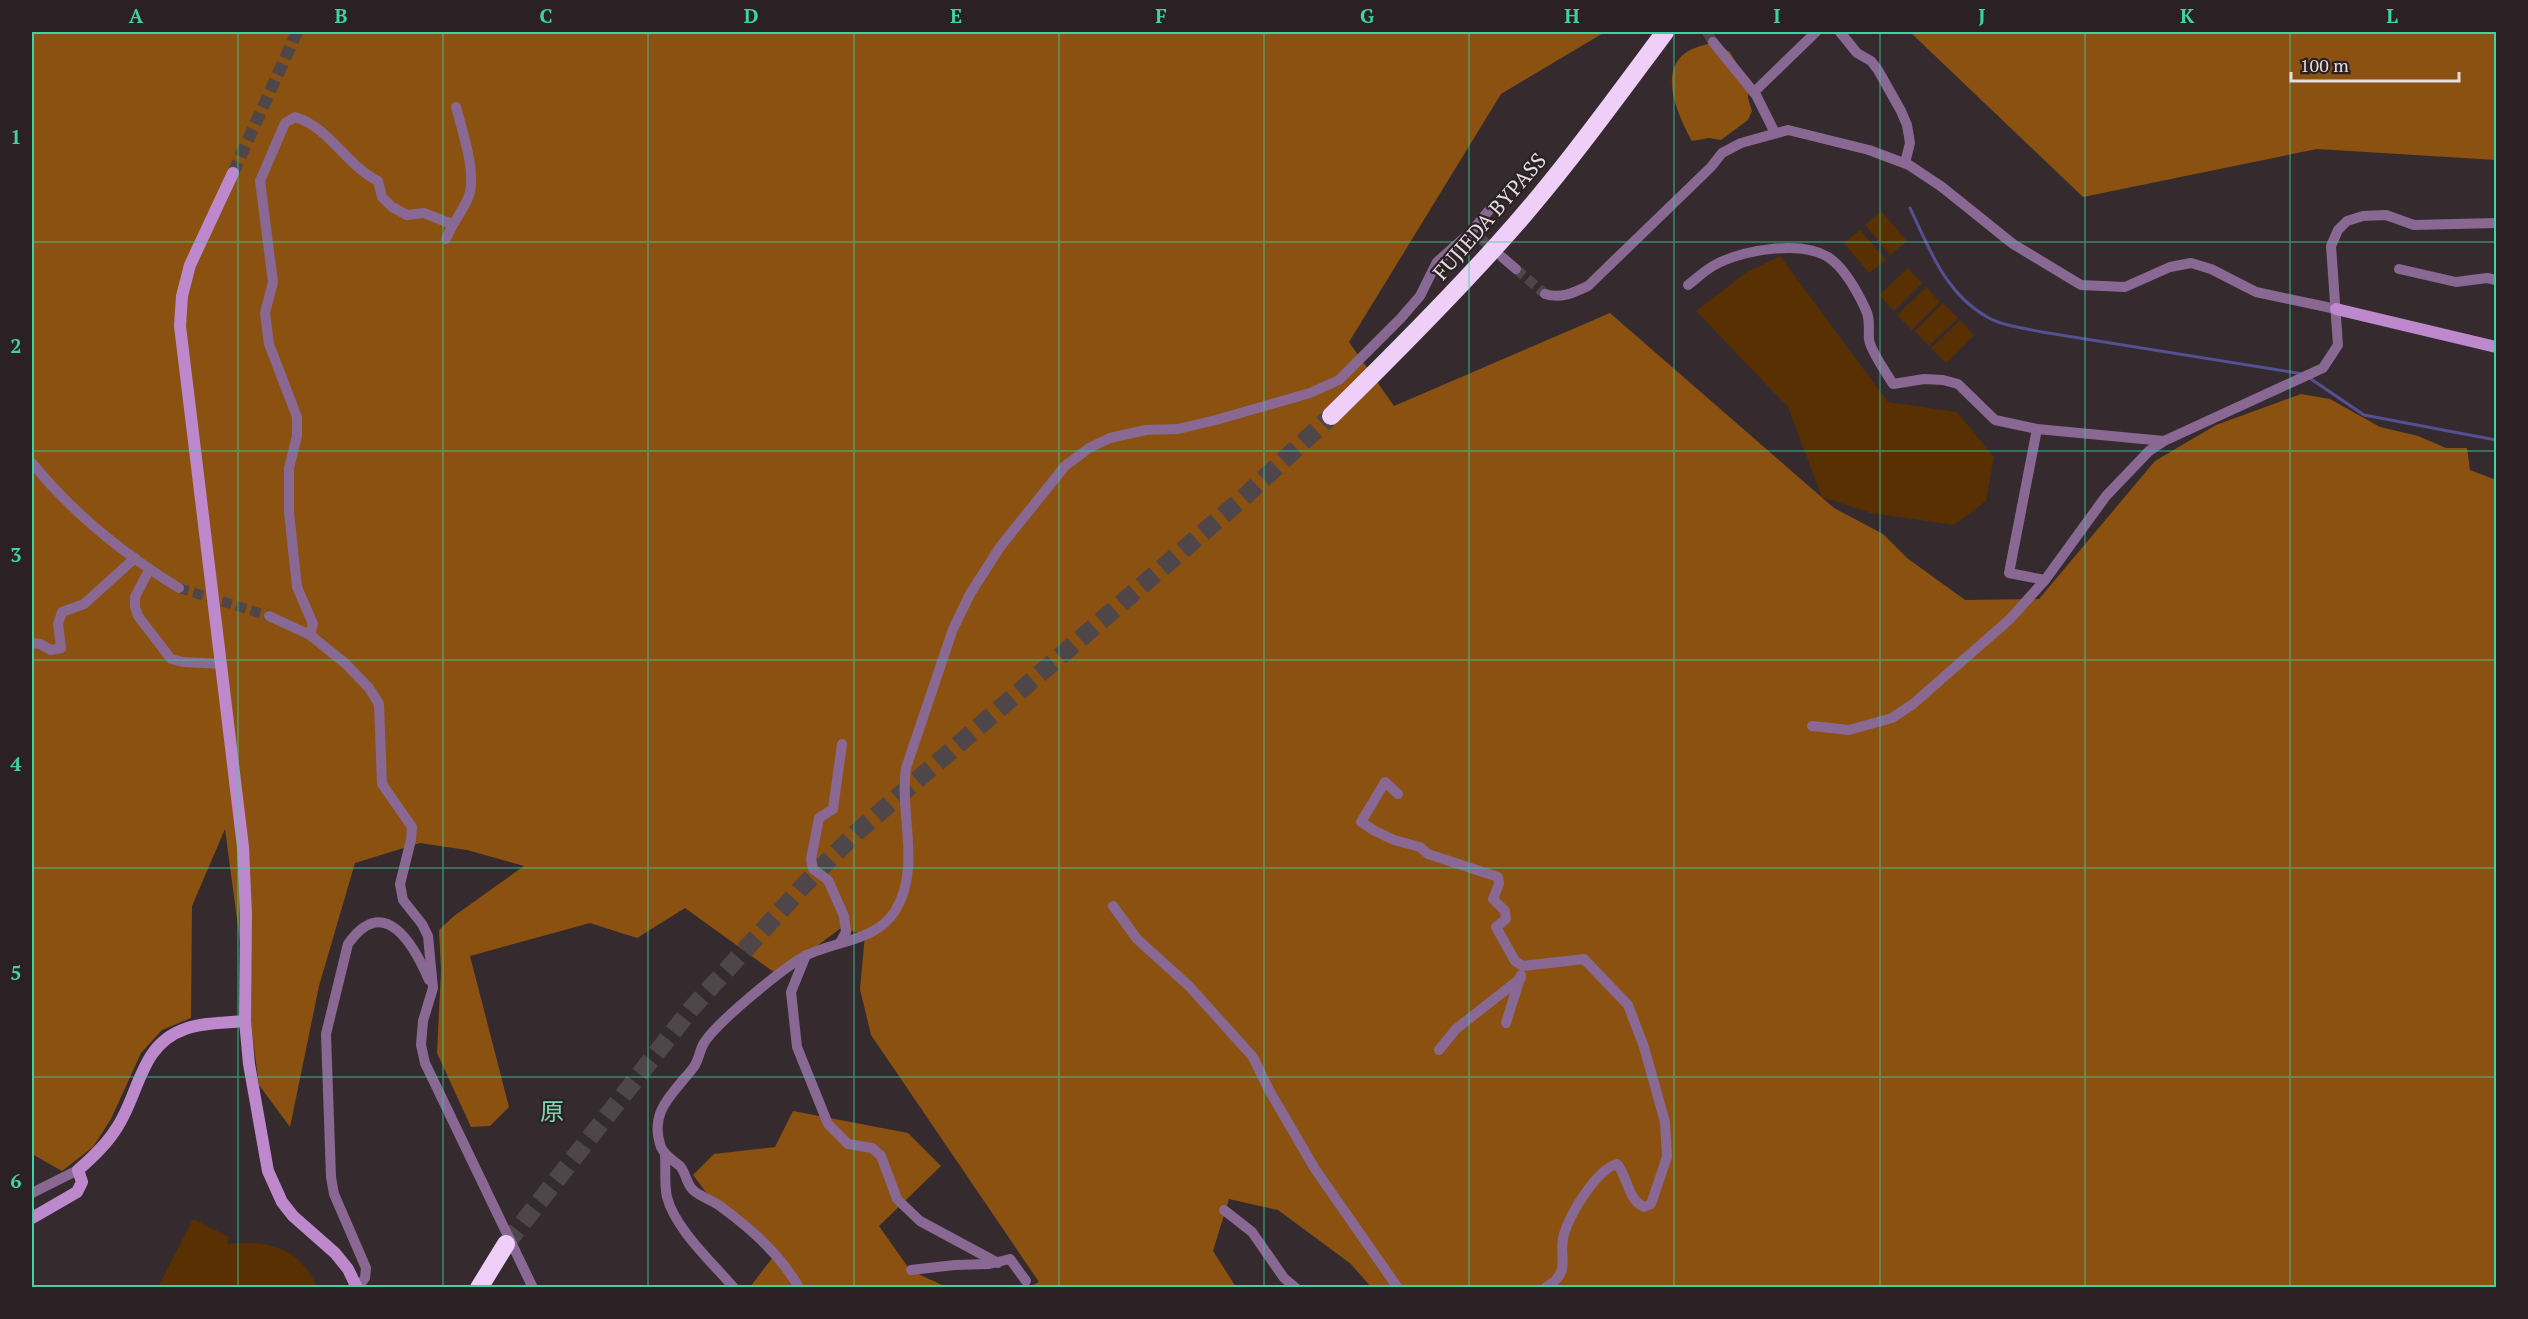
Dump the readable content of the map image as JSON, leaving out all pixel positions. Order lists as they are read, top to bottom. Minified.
{"streets":{"highway":["FUJIEDA BYPASS"]},"districts":["原"],"scale_bar":"100 m","grid":{"columns":["A","B","C","D","E","F","G","H","I","J","K","L"],"rows":["1","2","3","4","5","6"]}}
